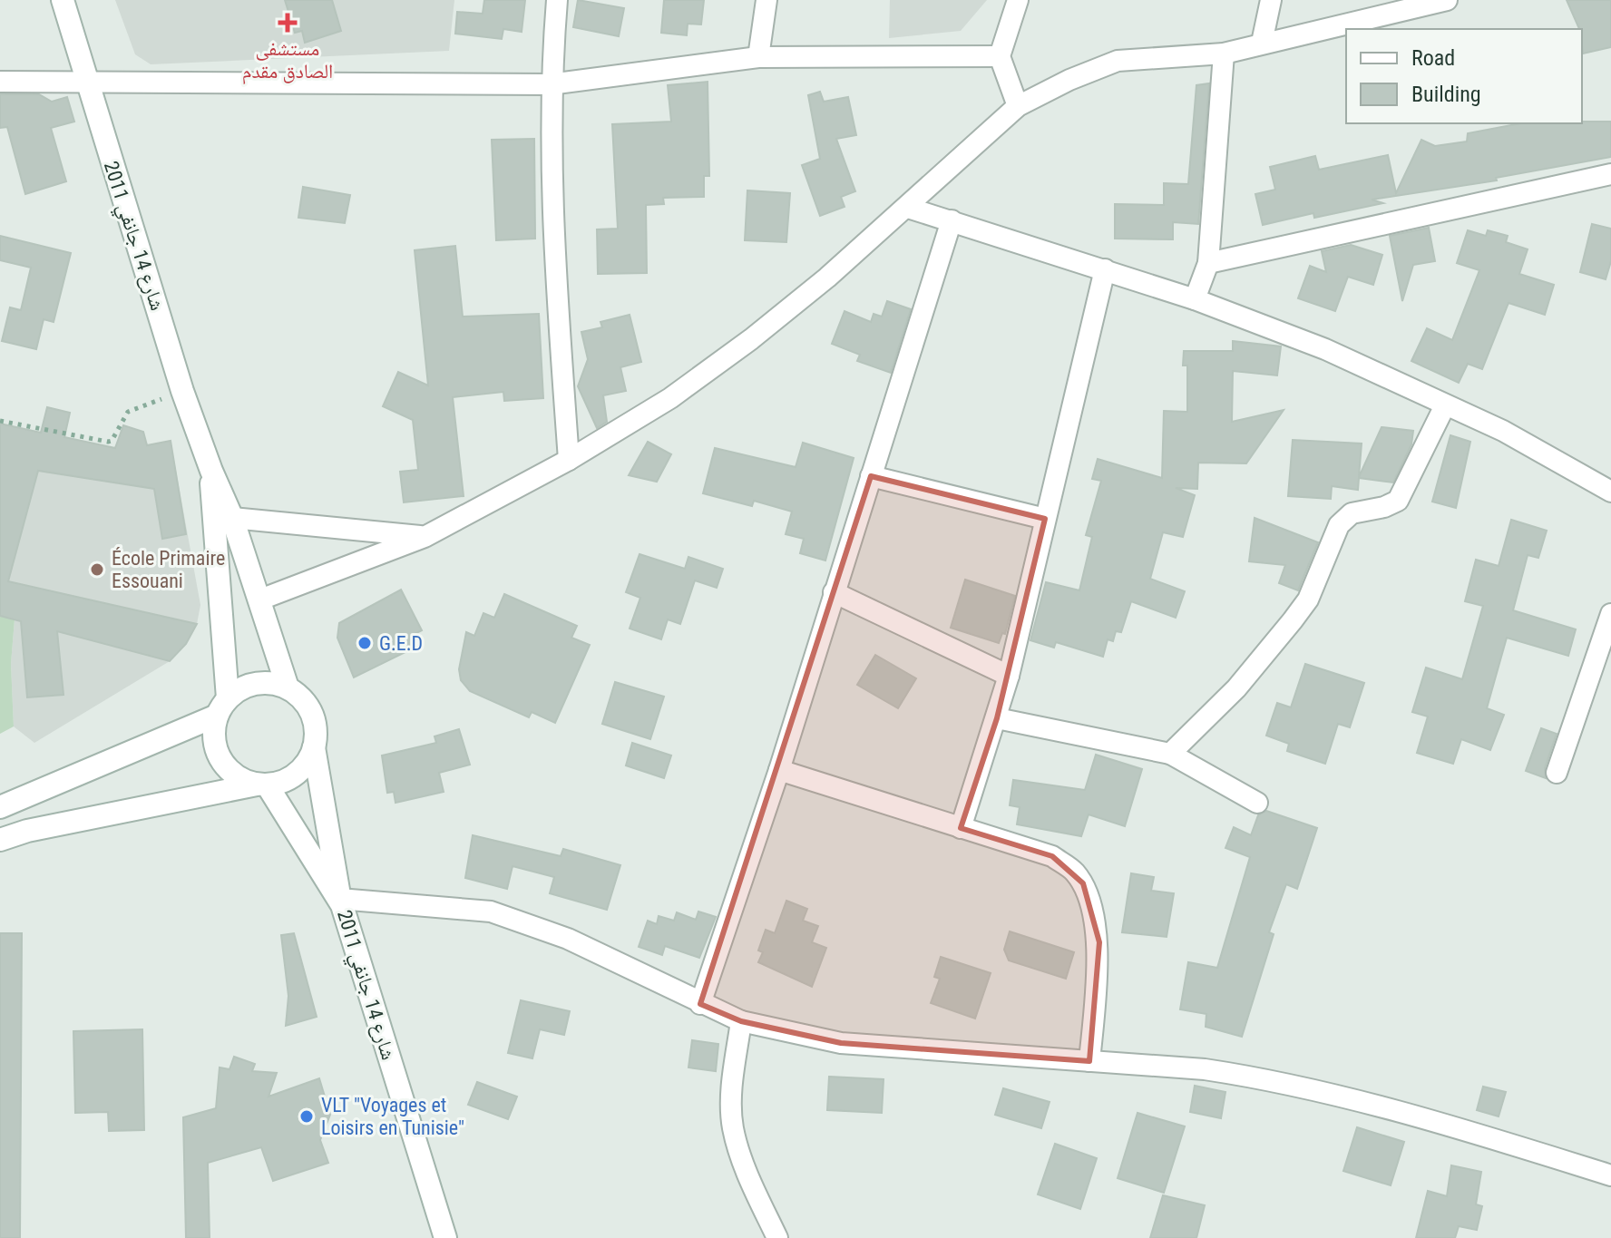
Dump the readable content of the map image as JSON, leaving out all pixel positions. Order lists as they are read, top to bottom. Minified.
{"streets":{"main road":["شارع 14 جانفي 2011"]},"places":{"health":["مستشفى الصادق مقدم"],"other":["École Primaire Essouani","G.E.D","VLT \"Voyages et Loisirs en Tunisie\""]},"legend":["Road","Building"]}
